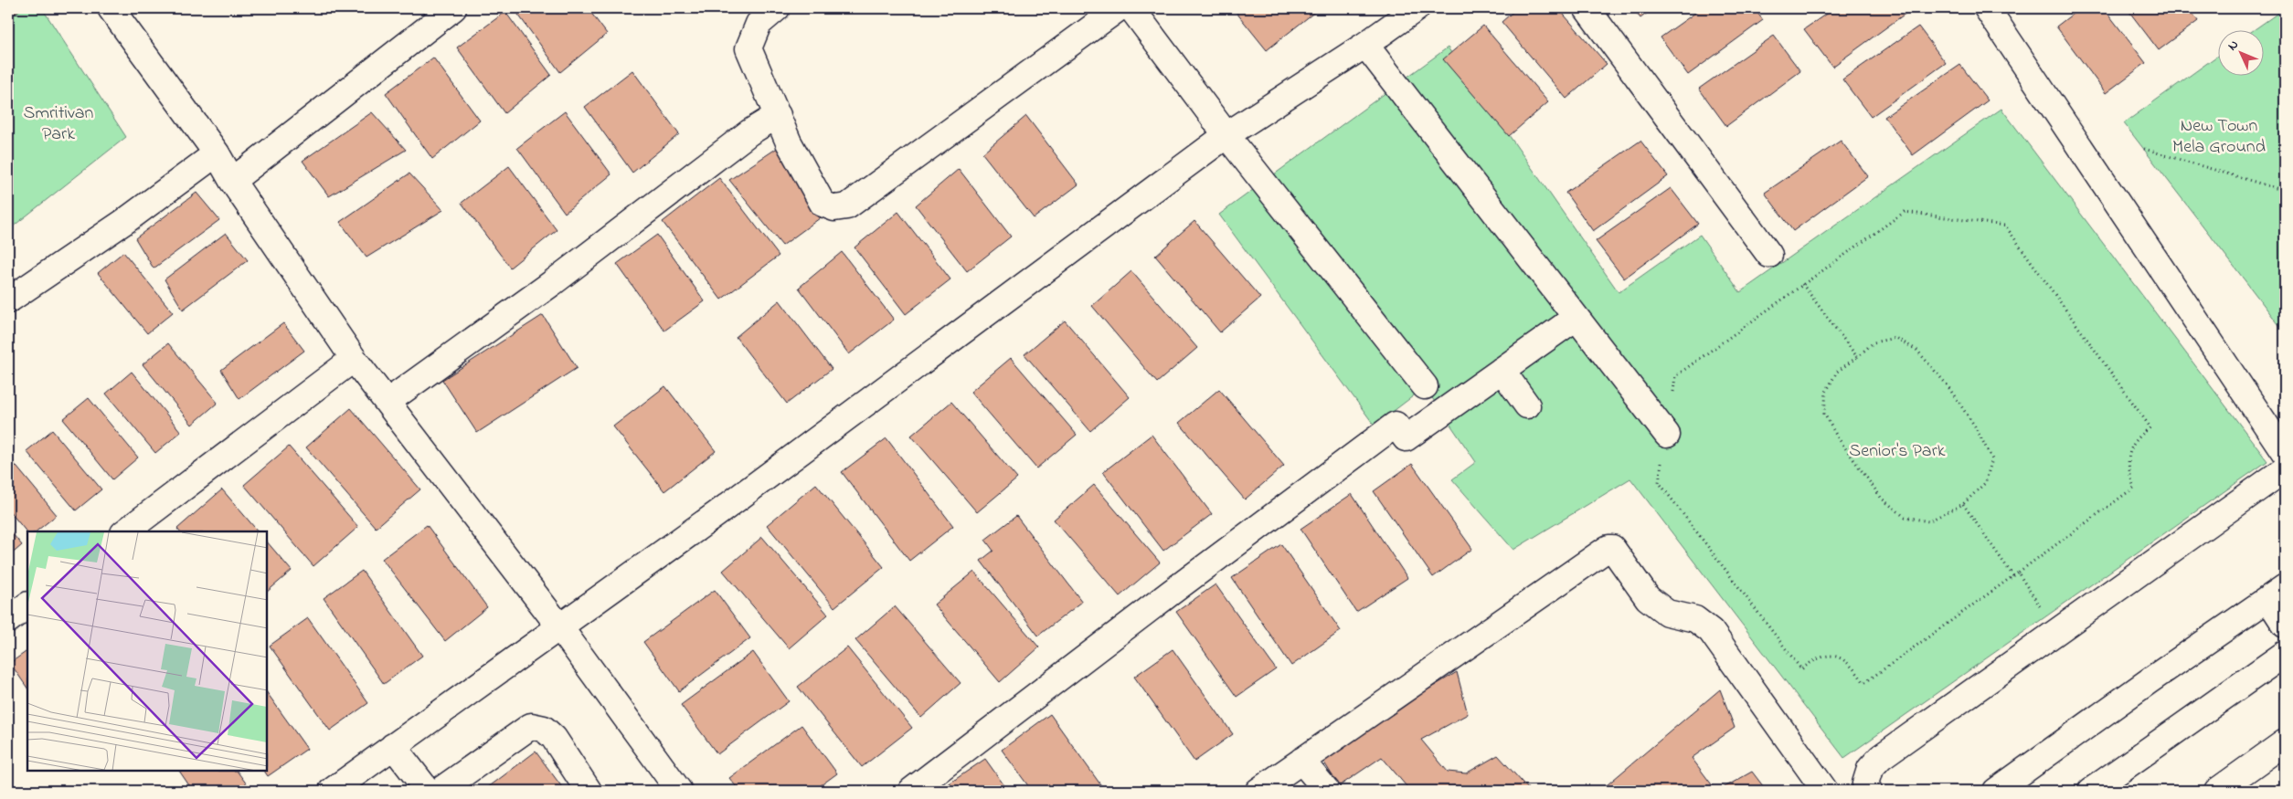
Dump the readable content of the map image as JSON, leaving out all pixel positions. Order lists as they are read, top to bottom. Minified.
{"parks":["Smritivan Park","New Town Mela Ground","Senior's Park"],"north":"top left"}
